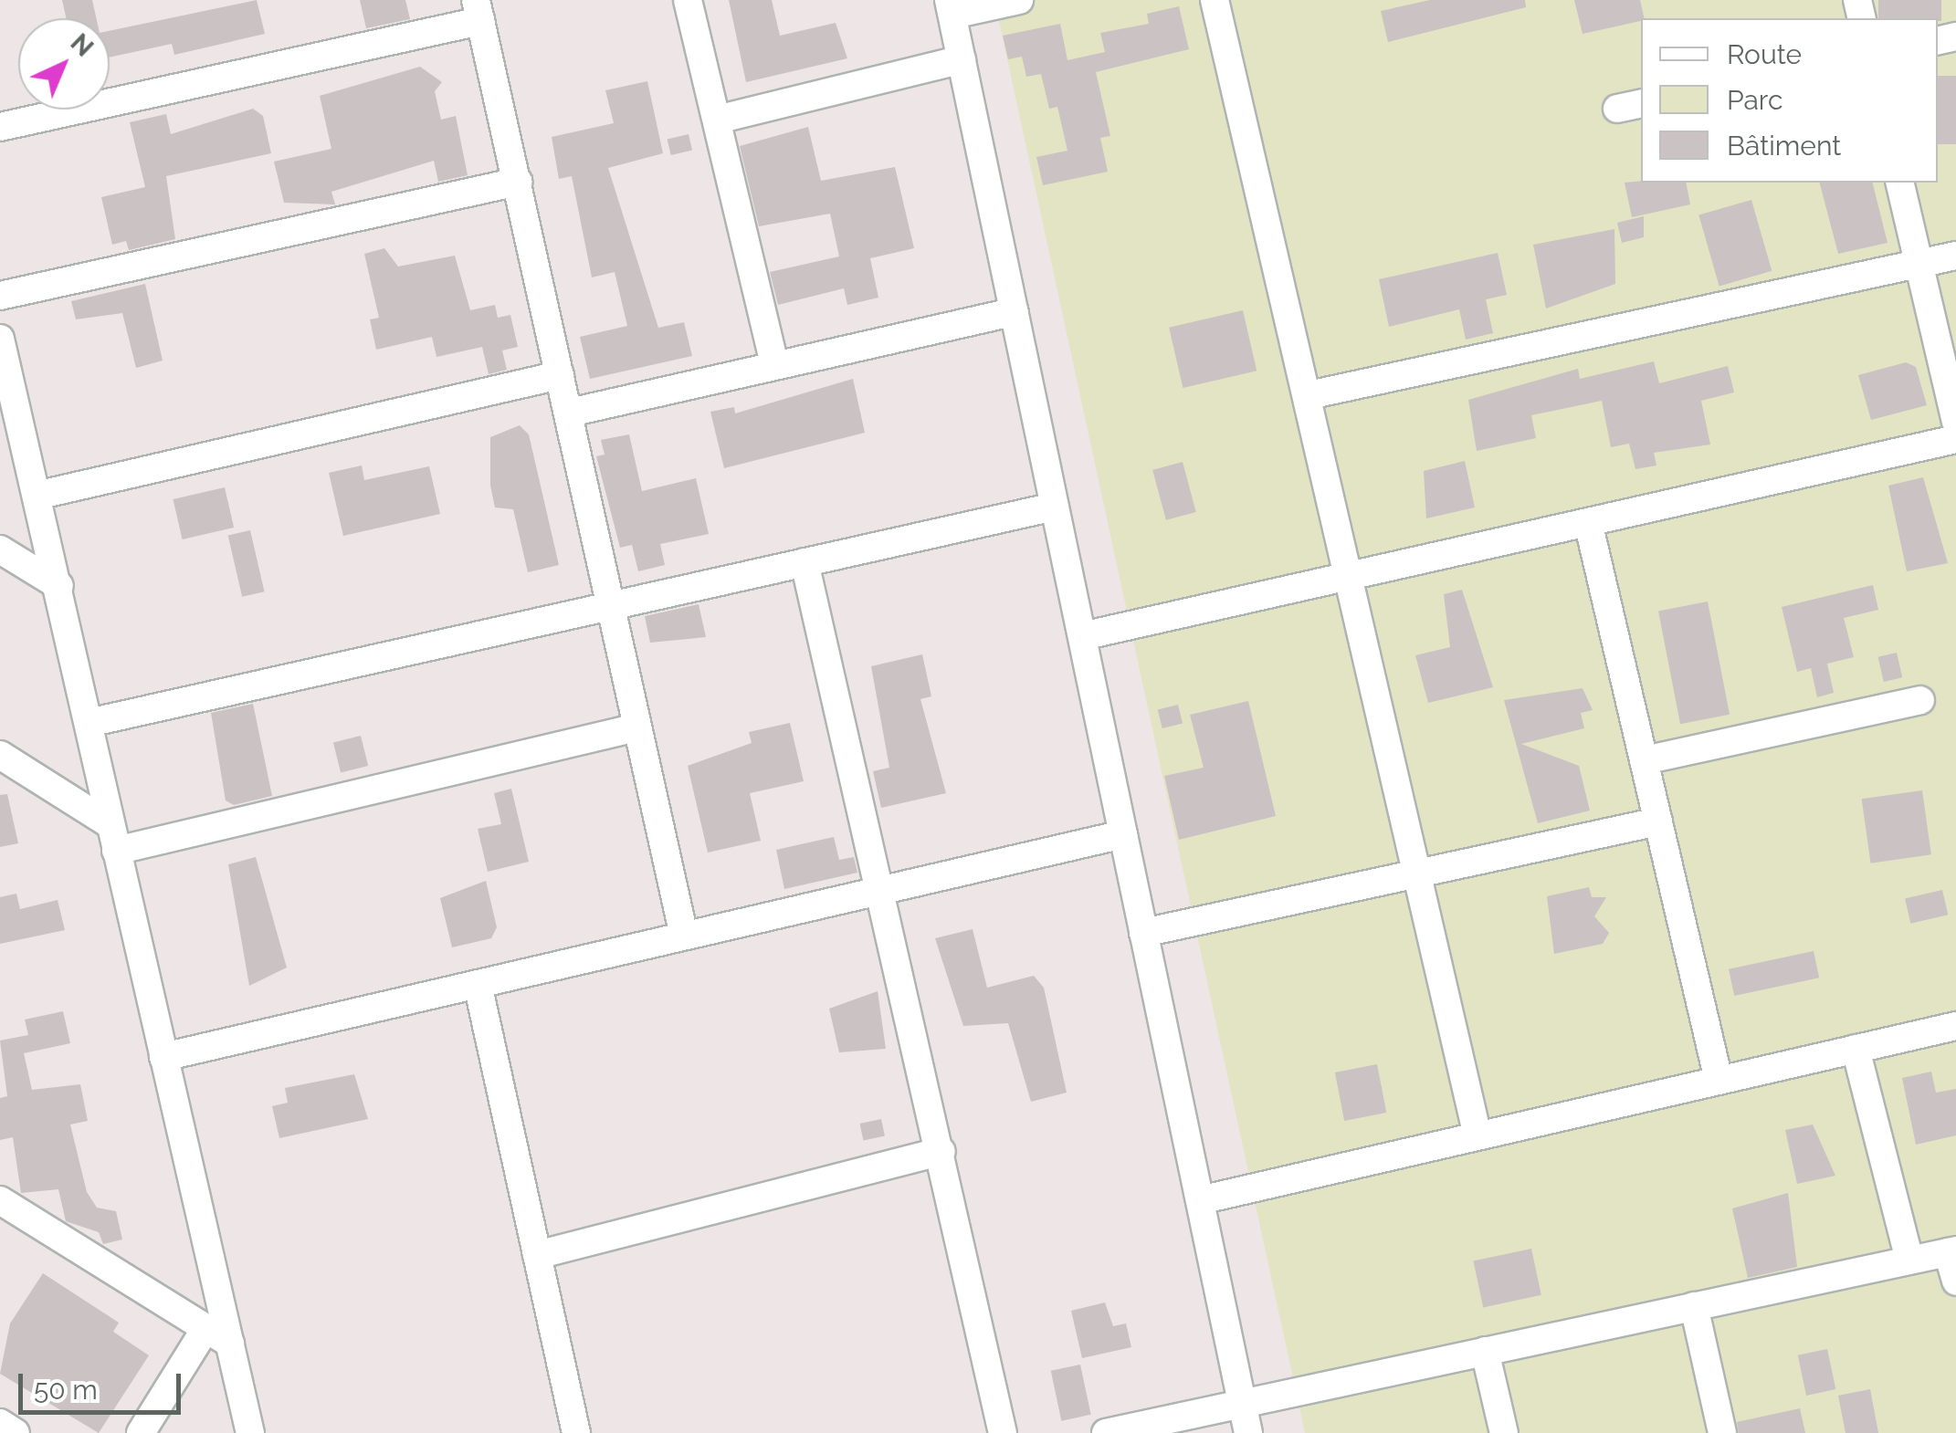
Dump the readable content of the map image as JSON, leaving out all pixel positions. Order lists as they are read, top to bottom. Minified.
{"legend":["Route","Parc","Bâtiment"],"scale_bar":"50 m","north":"top right"}
